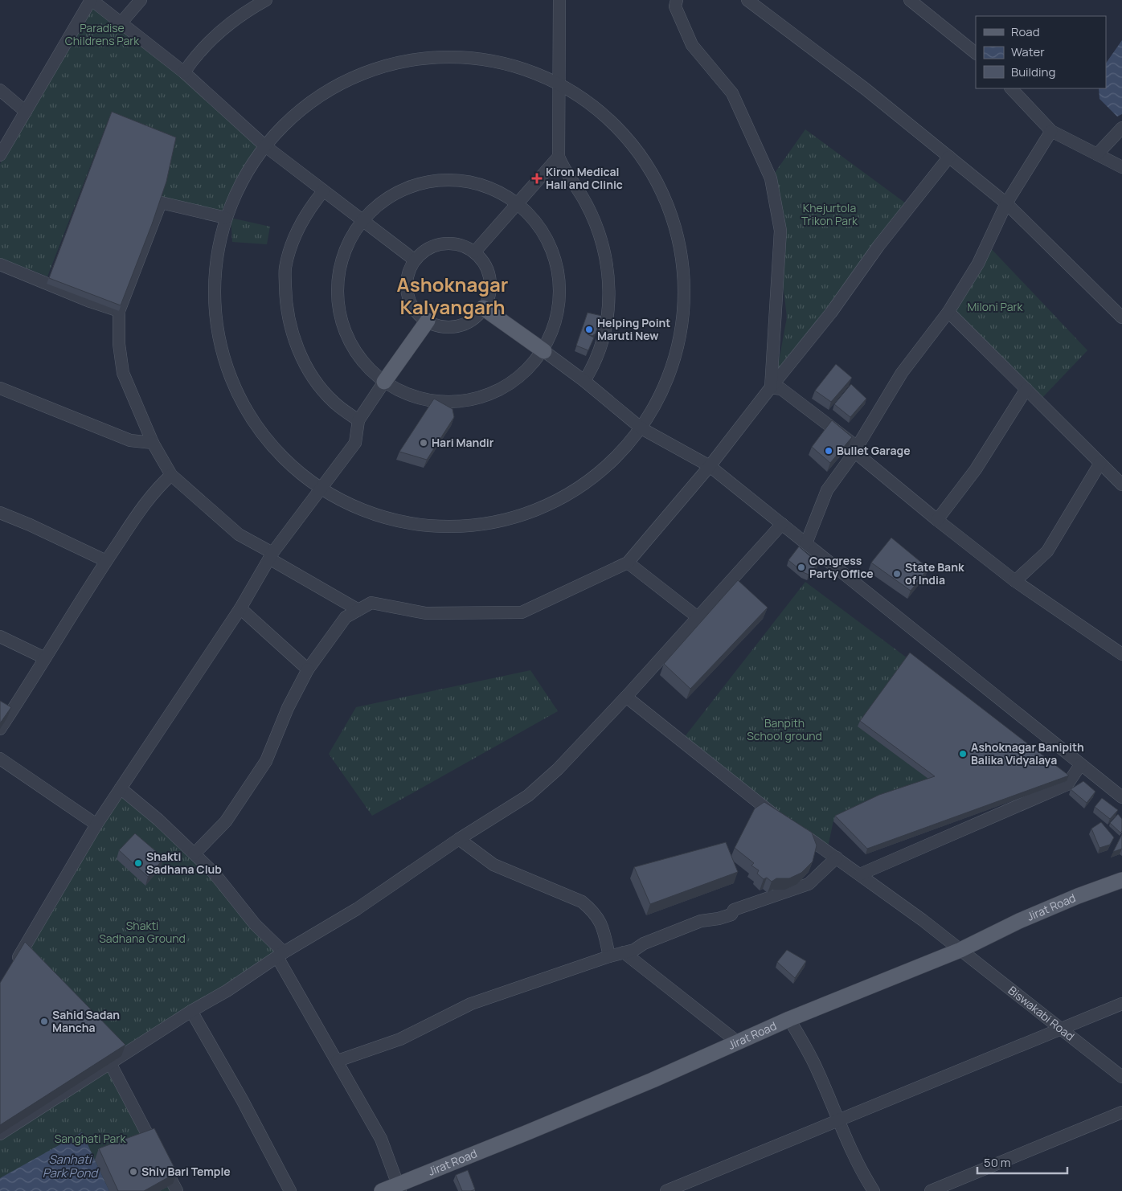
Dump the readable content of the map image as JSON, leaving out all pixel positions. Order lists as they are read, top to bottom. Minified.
{"streets":{"main road":["Jirat Road"],"street":["Biswakabi Road"]},"crossings":[["Jirat Road","Biswakabi Road"]],"districts":["Ashoknagar Kalyangarh"],"water":["Sanhati Park Pond"],"parks":["Paradise Childrens Park","Khejurtola Trikon Park","Miloni Park","Banpith School ground","Shakti Sadhana Ground","Sanghati Park"],"places":{"health":["Kiron Medical Hall and Clinic"],"other":["Helping Point Maruti New","Hari Mandir","Bullet Garage","Congress Party Office","State Bank of India","Ashoknagar Banipith Balika Vidyalaya","Shakti Sadhana Club","Sahid Sadan Mancha","Shiv Bari Temple"]},"legend":["Road","Water","Building"],"scale_bar":"50 m"}
